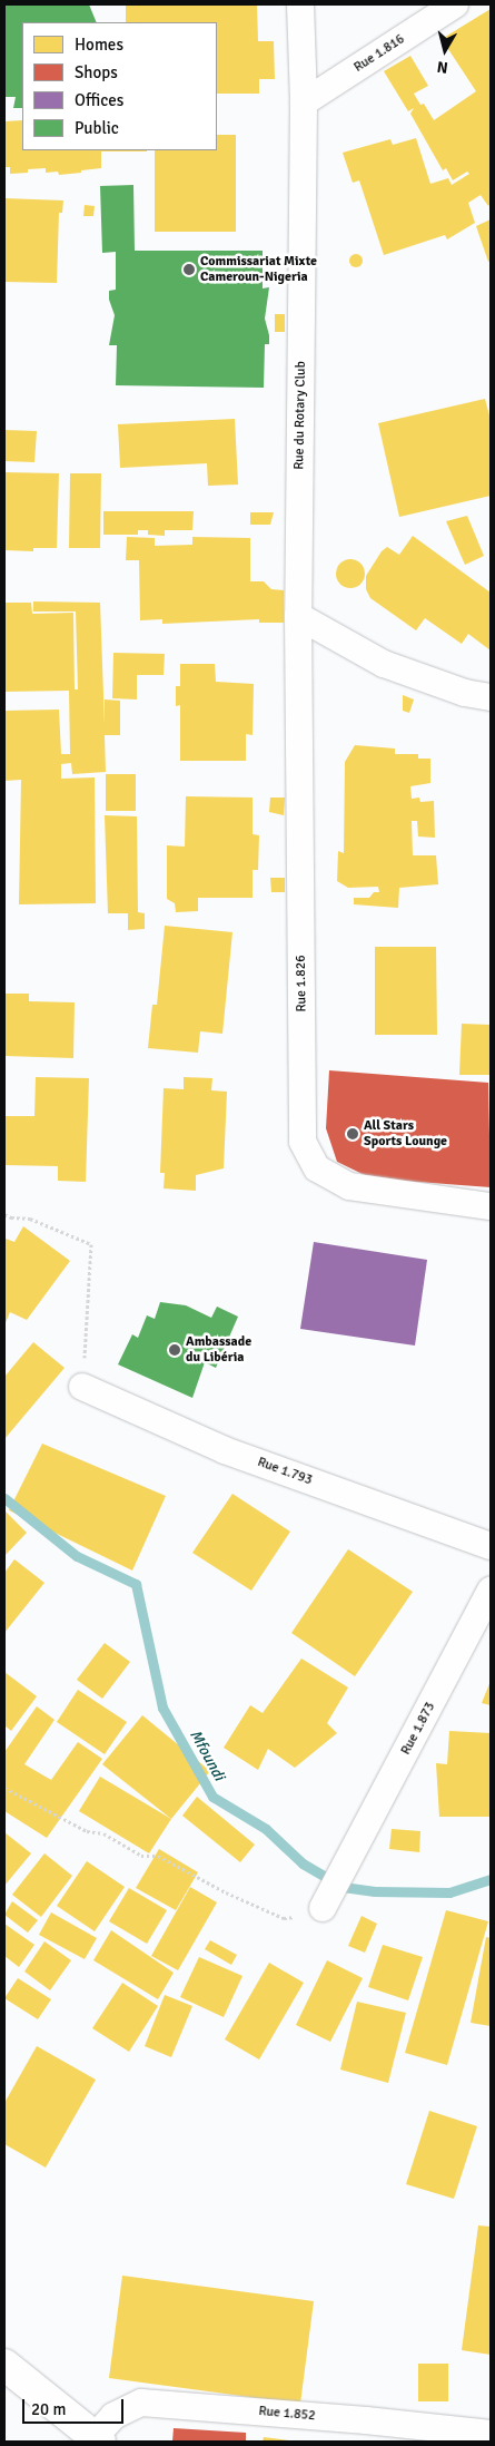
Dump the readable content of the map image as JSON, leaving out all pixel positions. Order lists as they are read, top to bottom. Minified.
{"streets":{"street":["Rue 1.816","Rue du Rotary Club","Rue 1.826","Rue 1.793","Rue 1.873","Rue 1.852"]},"crossings":[["Rue 1.816","Rue du Rotary Club"],["Rue du Rotary Club","Rue 1.826"]],"water":["Mfoundi"],"places":["Commissariat Mixte Cameroun-Nigeria","All Stars Sports Lounge","Ambassade du Libéria"],"legend":["Homes","Shops","Offices","Public"],"scale_bar":"20 m","north":"bottom"}
